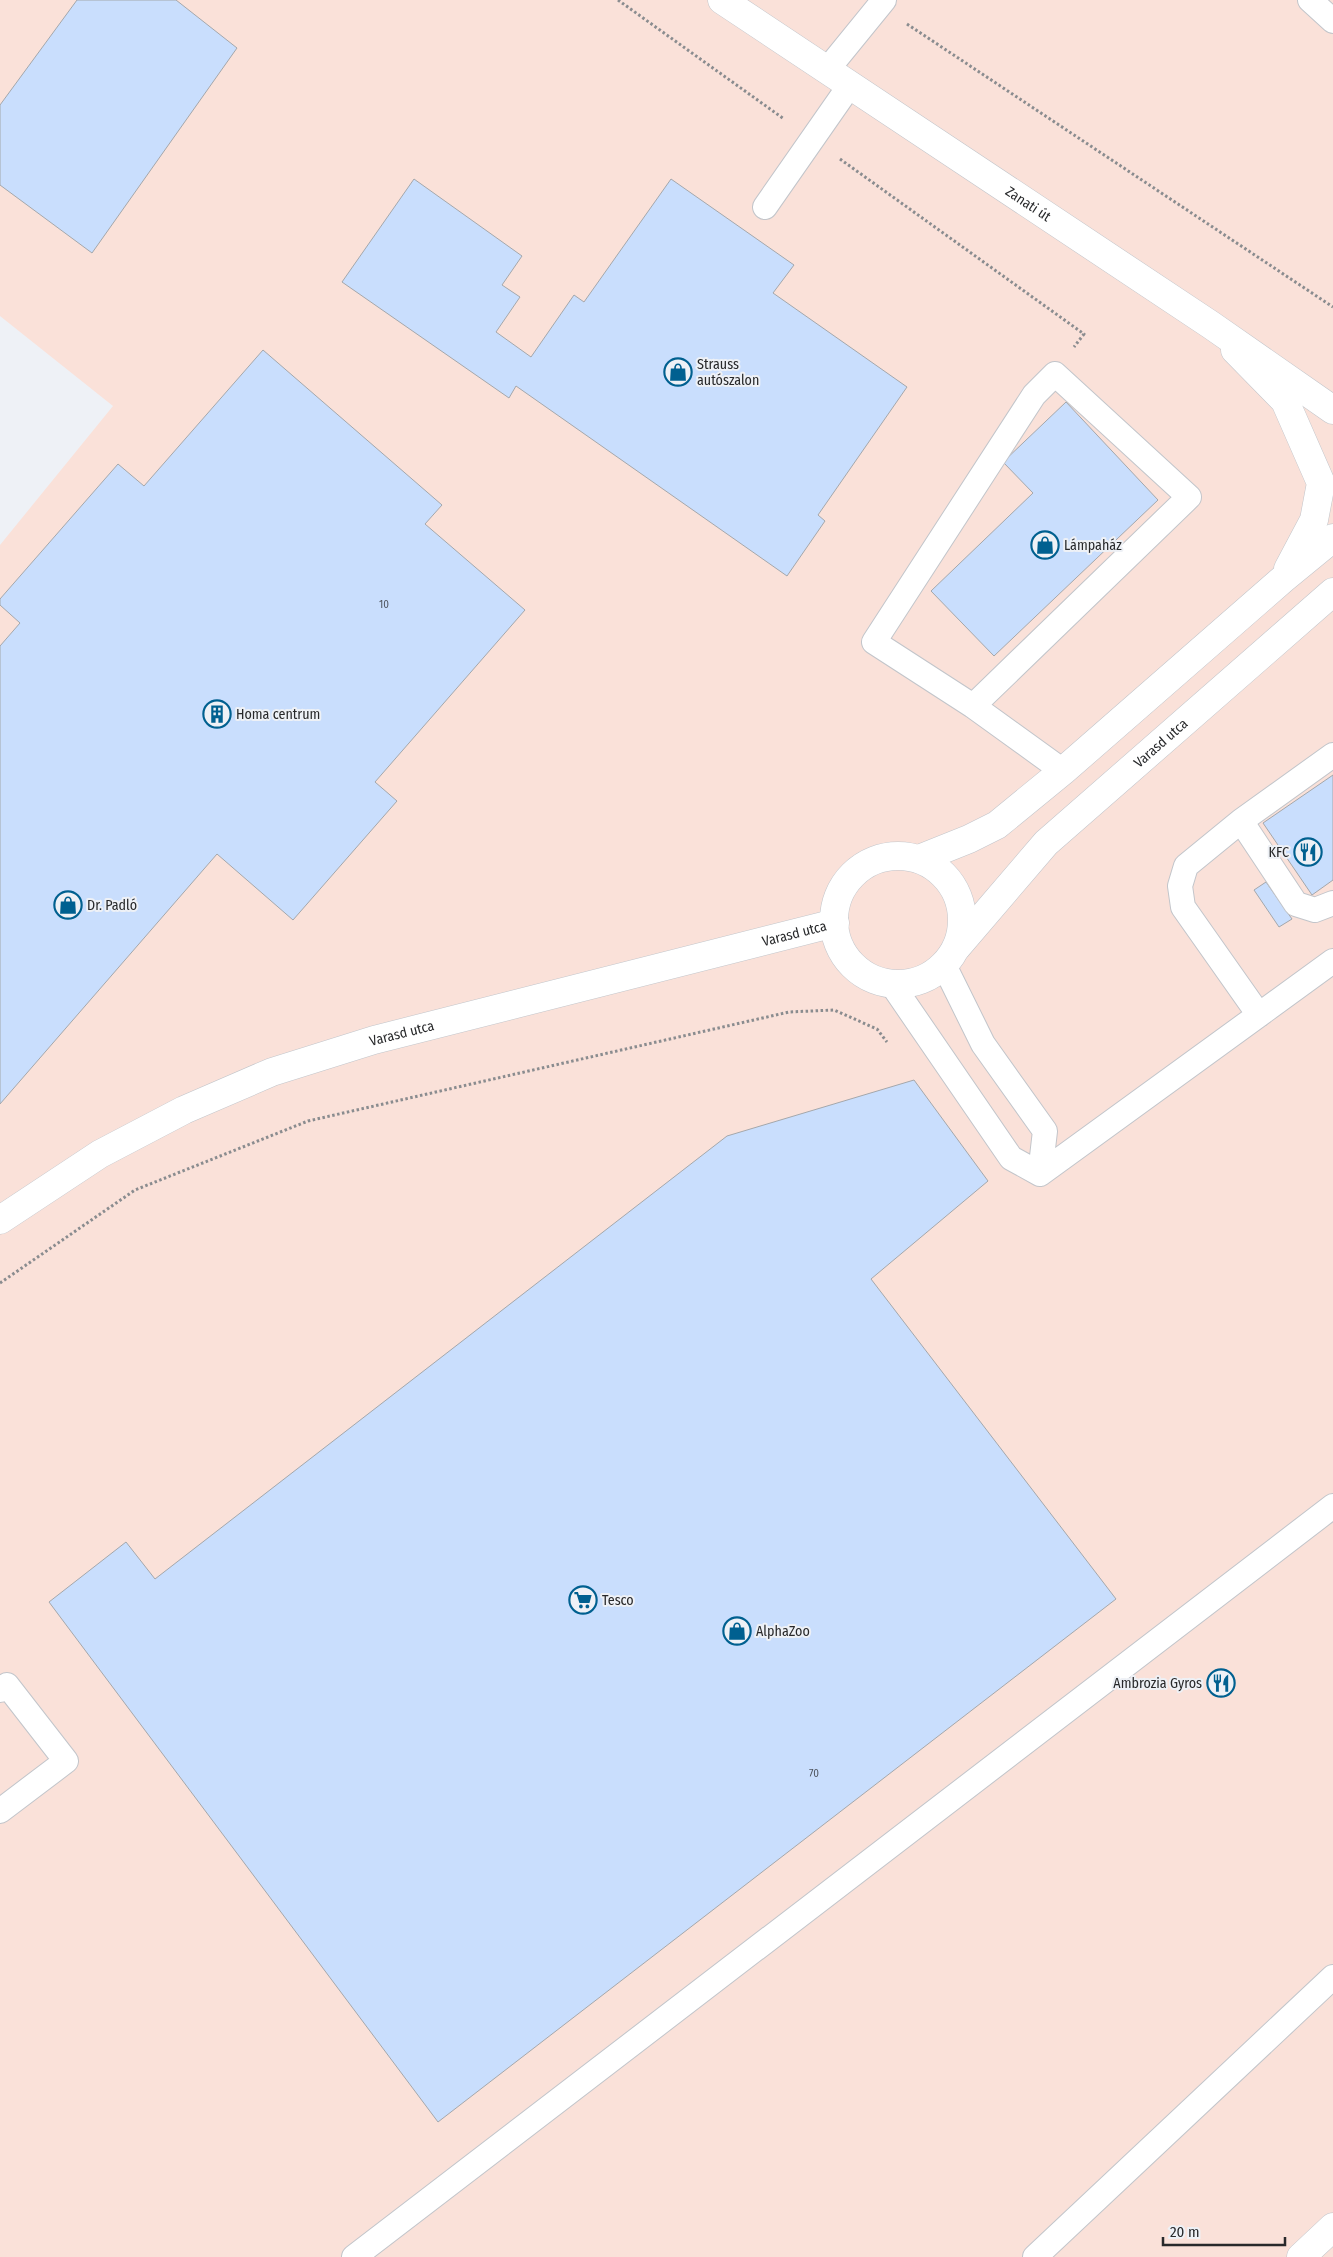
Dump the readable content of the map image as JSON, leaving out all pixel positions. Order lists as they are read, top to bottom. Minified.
{"streets":{"street":["Zanati út","Varasd utca"]},"places":{"shop":["Strauss autószalon","Lámpaház","Dr. Padló","AlphaZoo"],"building":["Homa centrum"],"restaurant":["KFC","Ambrozia Gyros"],"supermarket":["Tesco"]},"house_numbers":["10","70"],"scale_bar":"20 m"}
